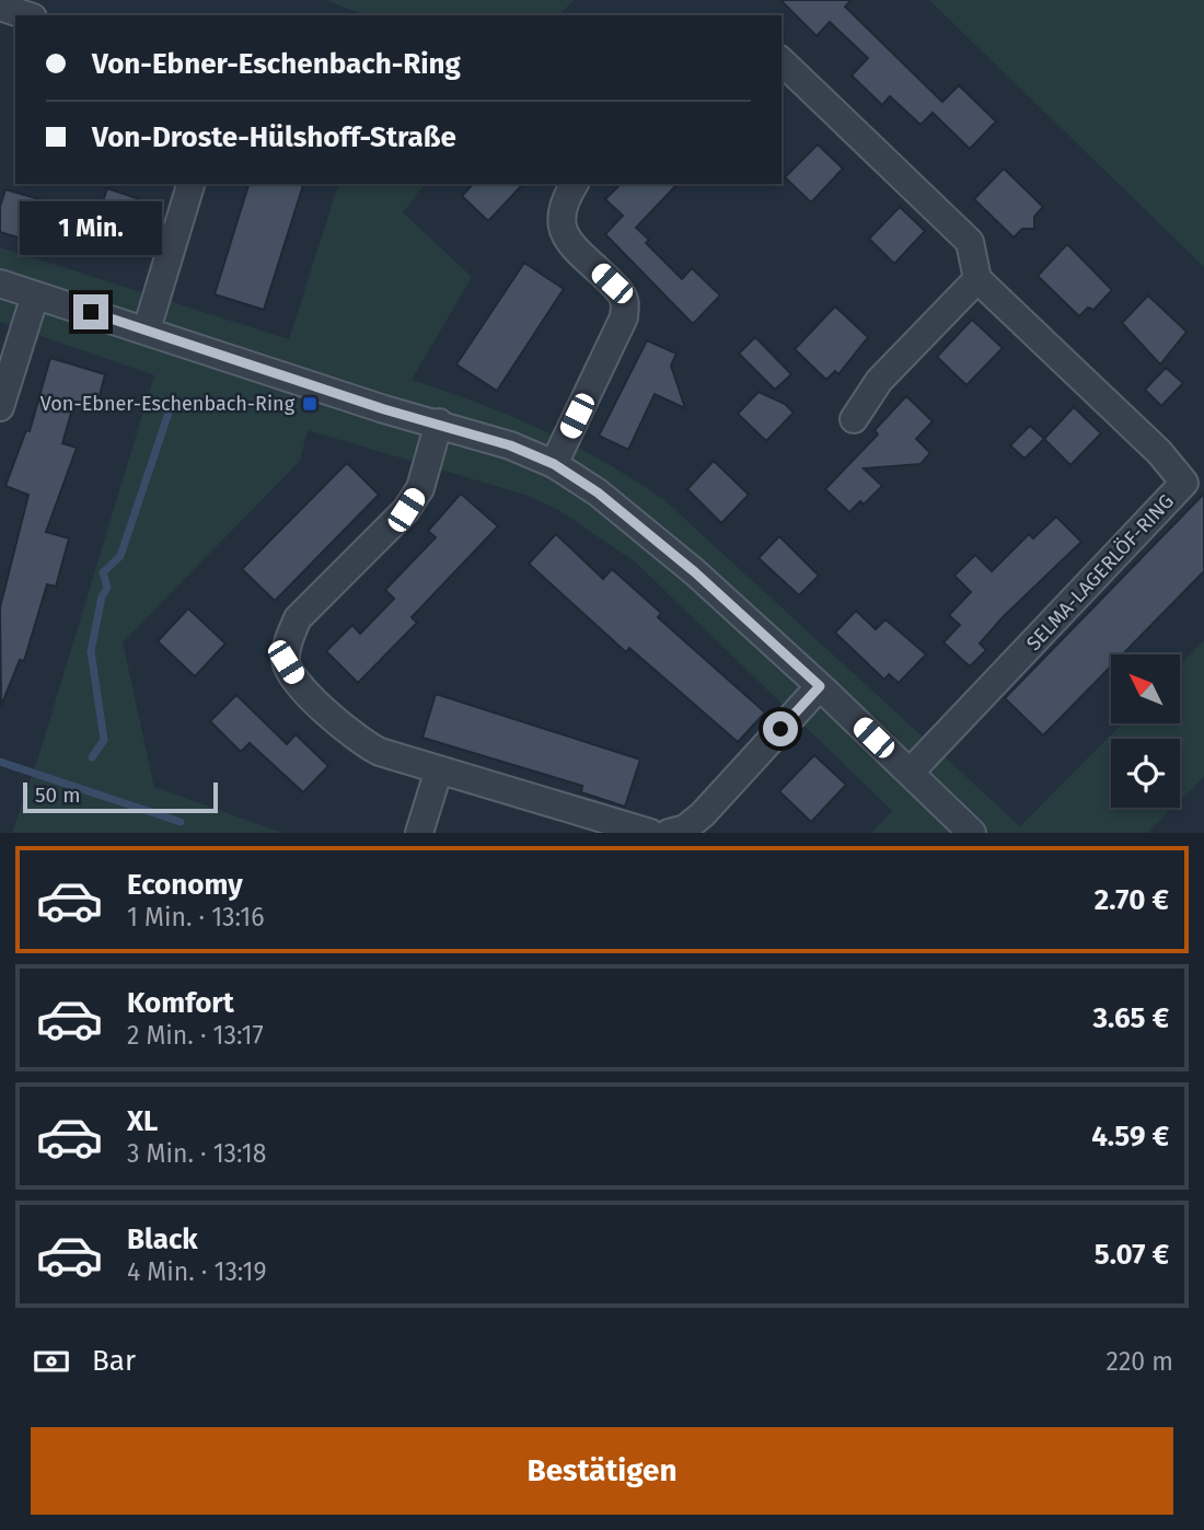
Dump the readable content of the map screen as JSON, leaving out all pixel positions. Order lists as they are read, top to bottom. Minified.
{"streets":{"street":["SELMA-LAGERLÖF-RING"]},"places":{"transit":["Von-Ebner-Eschenbach-Ring"]},"scale_bar":"50 m","north":"top left","page":{"banner":["Von-Ebner-Eschenbach-Ring","Von-Droste-Hülshoff-Straße"],"bubble":"1 Min.","scale":"50 m","list":[{"name":"Economy","note":"1 Min. · 13:16","value":"2.70 €"},{"name":"Komfort","note":"2 Min. · 13:17","value":"3.65 €"},{"name":"XL","note":"3 Min. · 13:18","value":"4.59 €"},{"name":"Black","note":"4 Min. · 13:19","value":"5.07 €"}],"pay":["Bar","220 m"],"buttons":"Bestätigen"}}
